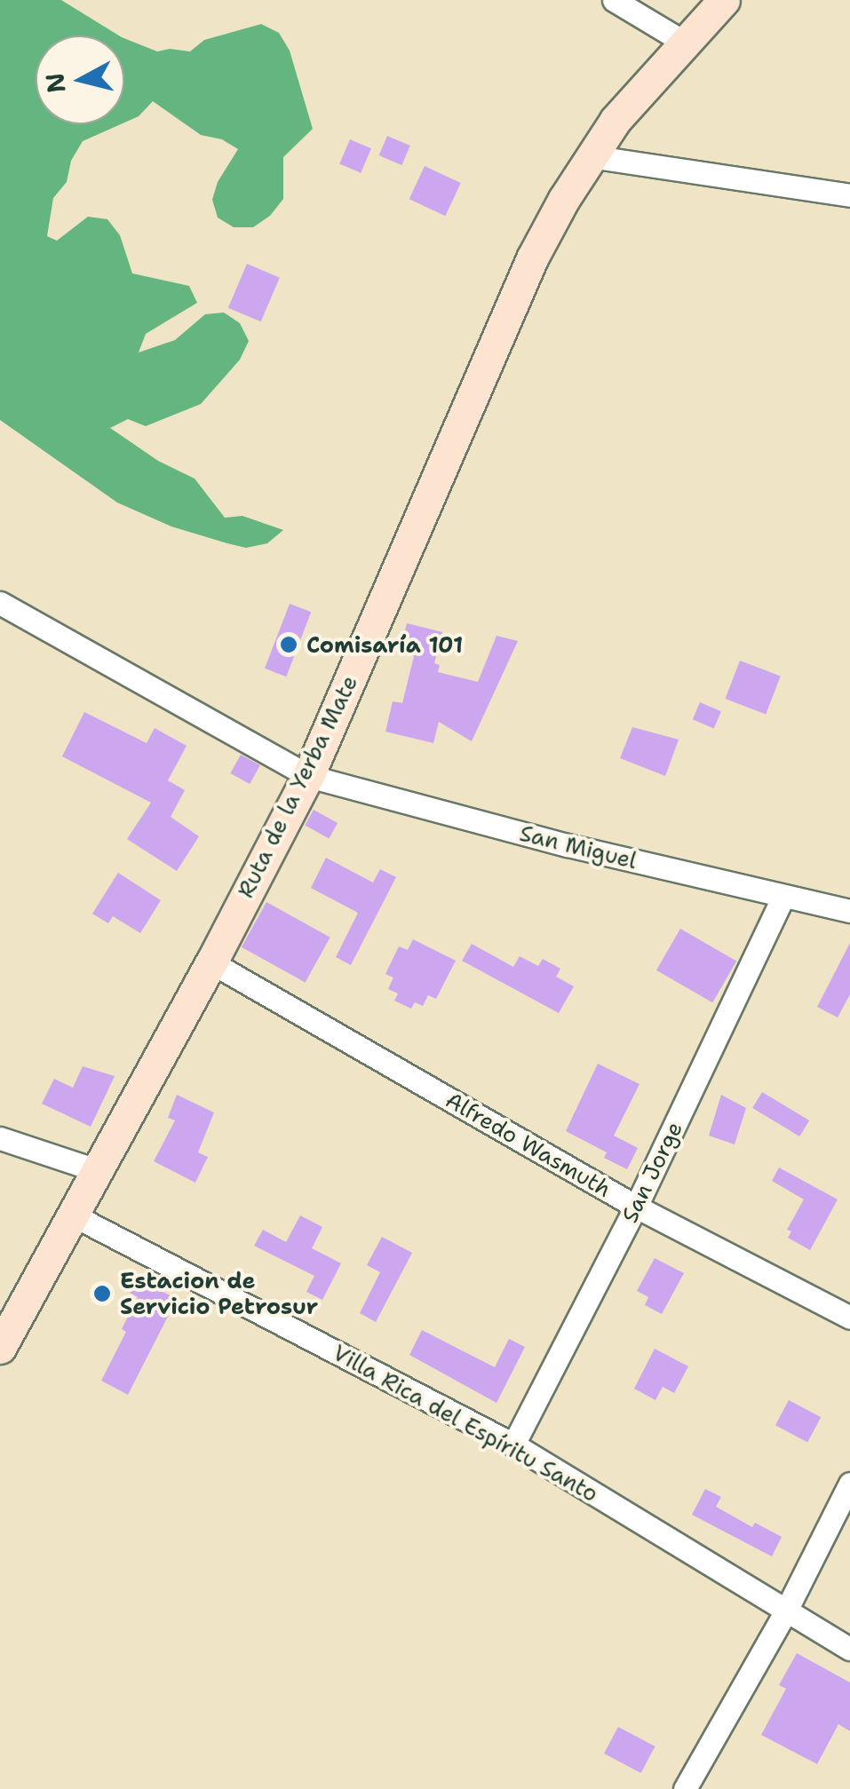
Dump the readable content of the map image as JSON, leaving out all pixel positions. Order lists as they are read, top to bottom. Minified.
{"streets":{"main road":["Ruta de la Yerba Mate"],"street":["San Miguel","Alfredo Wasmuth","San Jorge","Villa Rica del Espíritu Santo"]},"crossings":[["Ruta de la Yerba Mate","San Miguel"],["Ruta de la Yerba Mate","Alfredo Wasmuth"],["Ruta de la Yerba Mate","Villa Rica del Espíritu Santo"],["San Miguel","San Jorge"],["Alfredo Wasmuth","San Jorge"],["San Jorge","Villa Rica del Espíritu Santo"]],"places":["Comisaría 101","Estacion de Servicio Petrosur"],"north":"left"}
